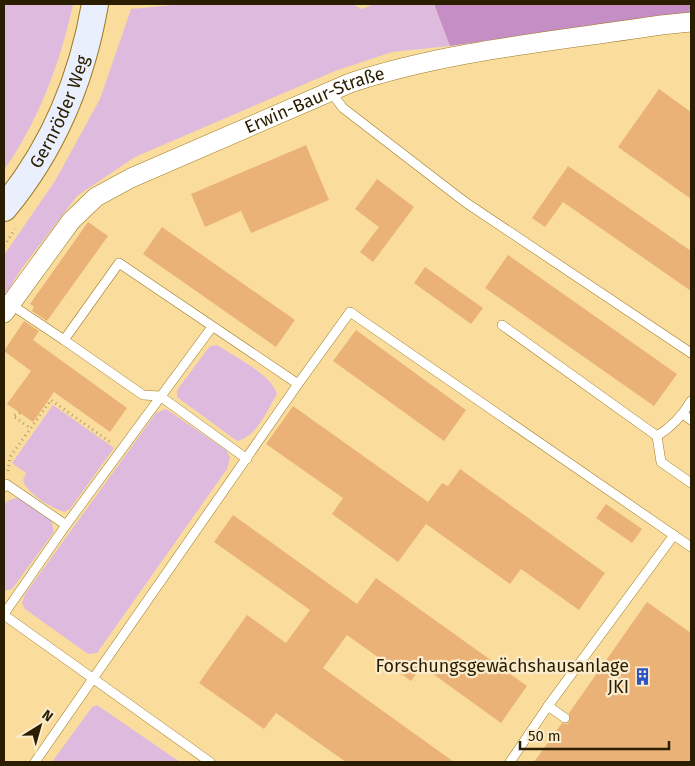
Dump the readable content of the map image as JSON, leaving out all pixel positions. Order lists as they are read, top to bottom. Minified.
{"streets":{"main road":["Gernröder Weg"],"street":["Erwin-Baur-Straße"]},"places":{"building":["Forschungsgewächshausanlage JKI"]},"scale_bar":"50 m","north":"top right"}
